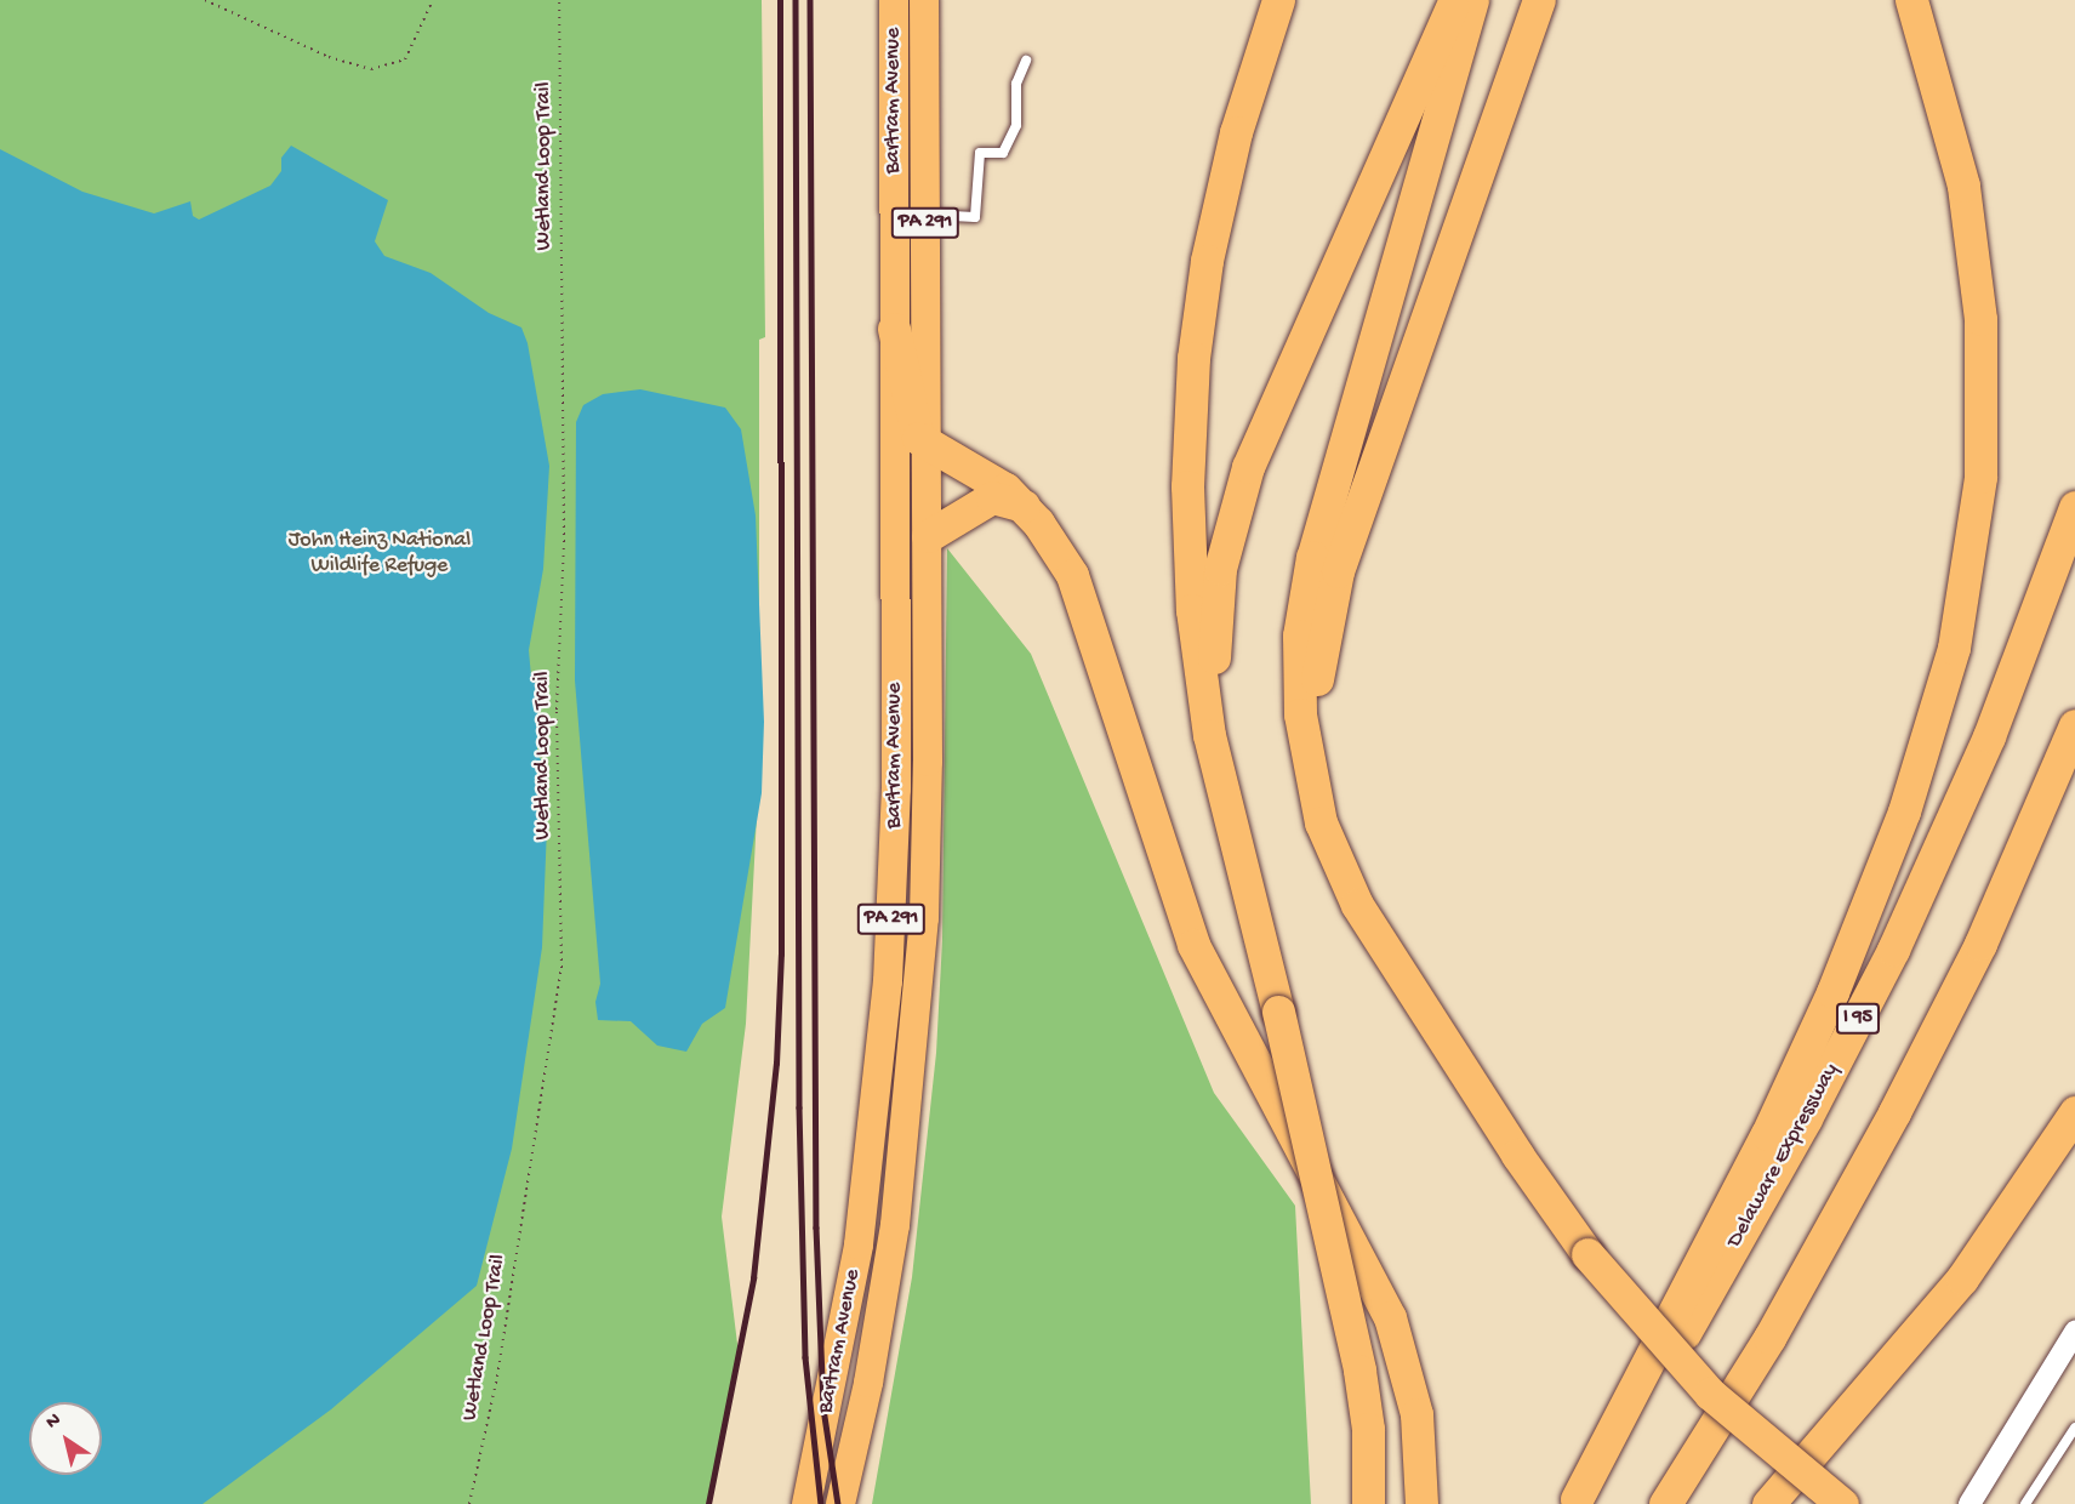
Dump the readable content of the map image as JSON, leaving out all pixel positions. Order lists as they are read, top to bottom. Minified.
{"streets":{"highway":["I 95","Delaware Expressway"],"main road":["Bartram Avenue","PA 291"],"path":["Wetland Loop Trail"]},"parks":["John Heinz National Wildlife Refuge"],"north":"top left"}
